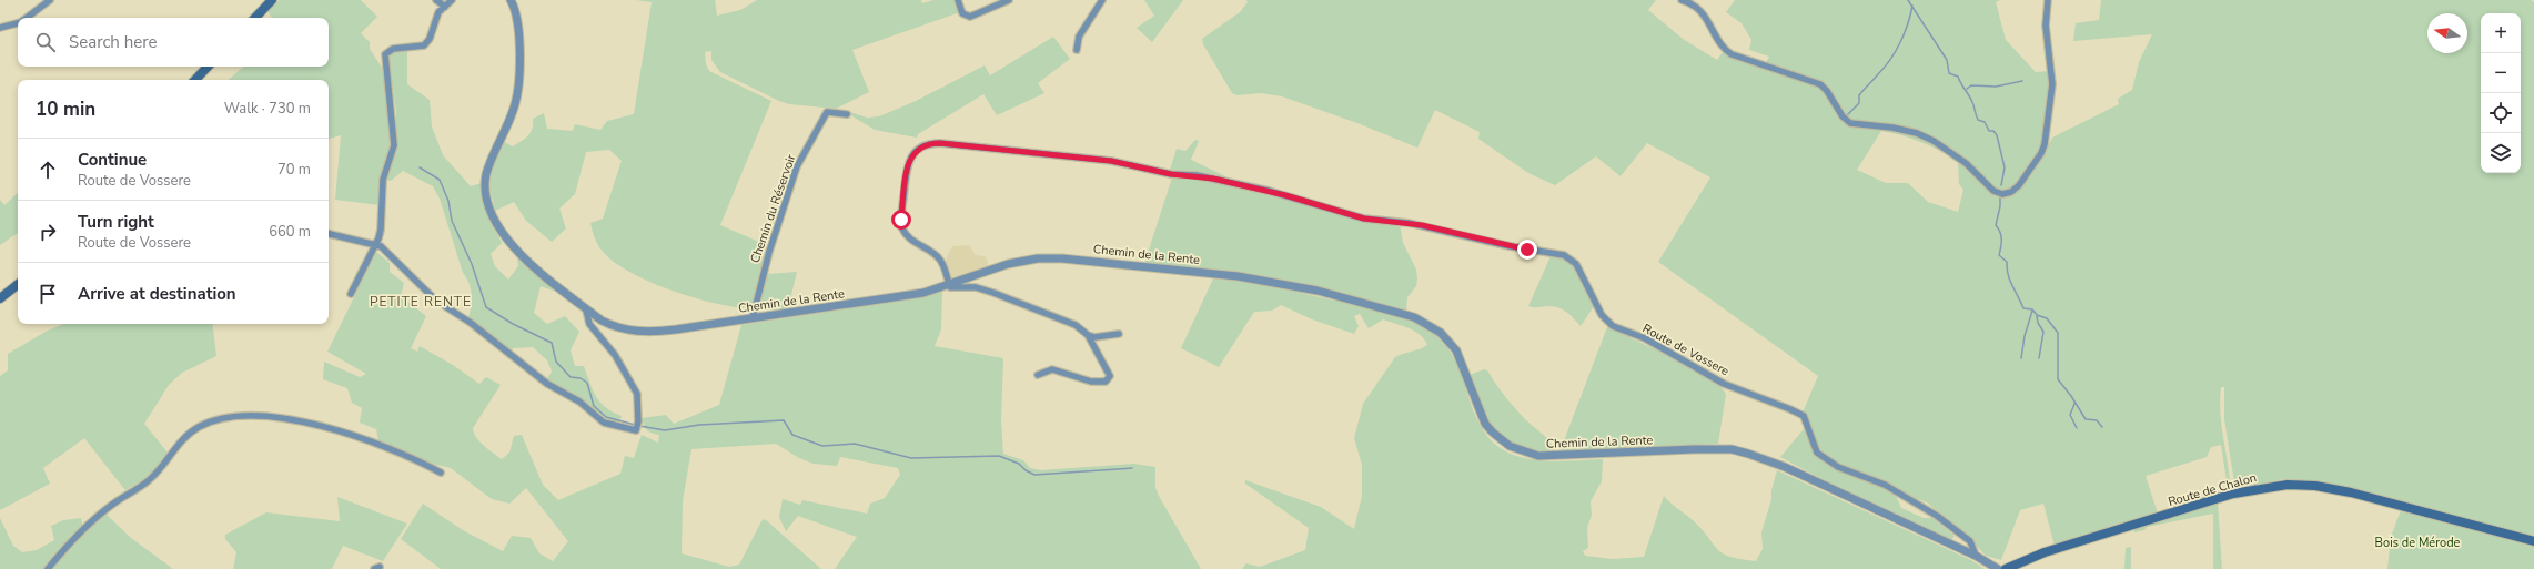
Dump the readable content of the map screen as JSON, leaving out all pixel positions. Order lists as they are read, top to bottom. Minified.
{"streets":{"main road":["Route de Chalon"],"street":["Chemin du Réservoir","Chemin de la Rente","Route de Vossere"]},"crossings":[["Chemin du Réservoir","Chemin de la Rente"],["Chemin de la Rente","Route de Vossere"]],"districts":["PETITE RENTE"],"parks":["Bois de Mérode"],"north":"left","page":{"map_buttons":["+","−"],"search":"Search here","heading":["10 min","Walk · 730 m"],"list":[["Continue","Route de Vossere","70 m"],["Turn right","Route de Vossere","660 m"],"Arrive at destination"]}}
